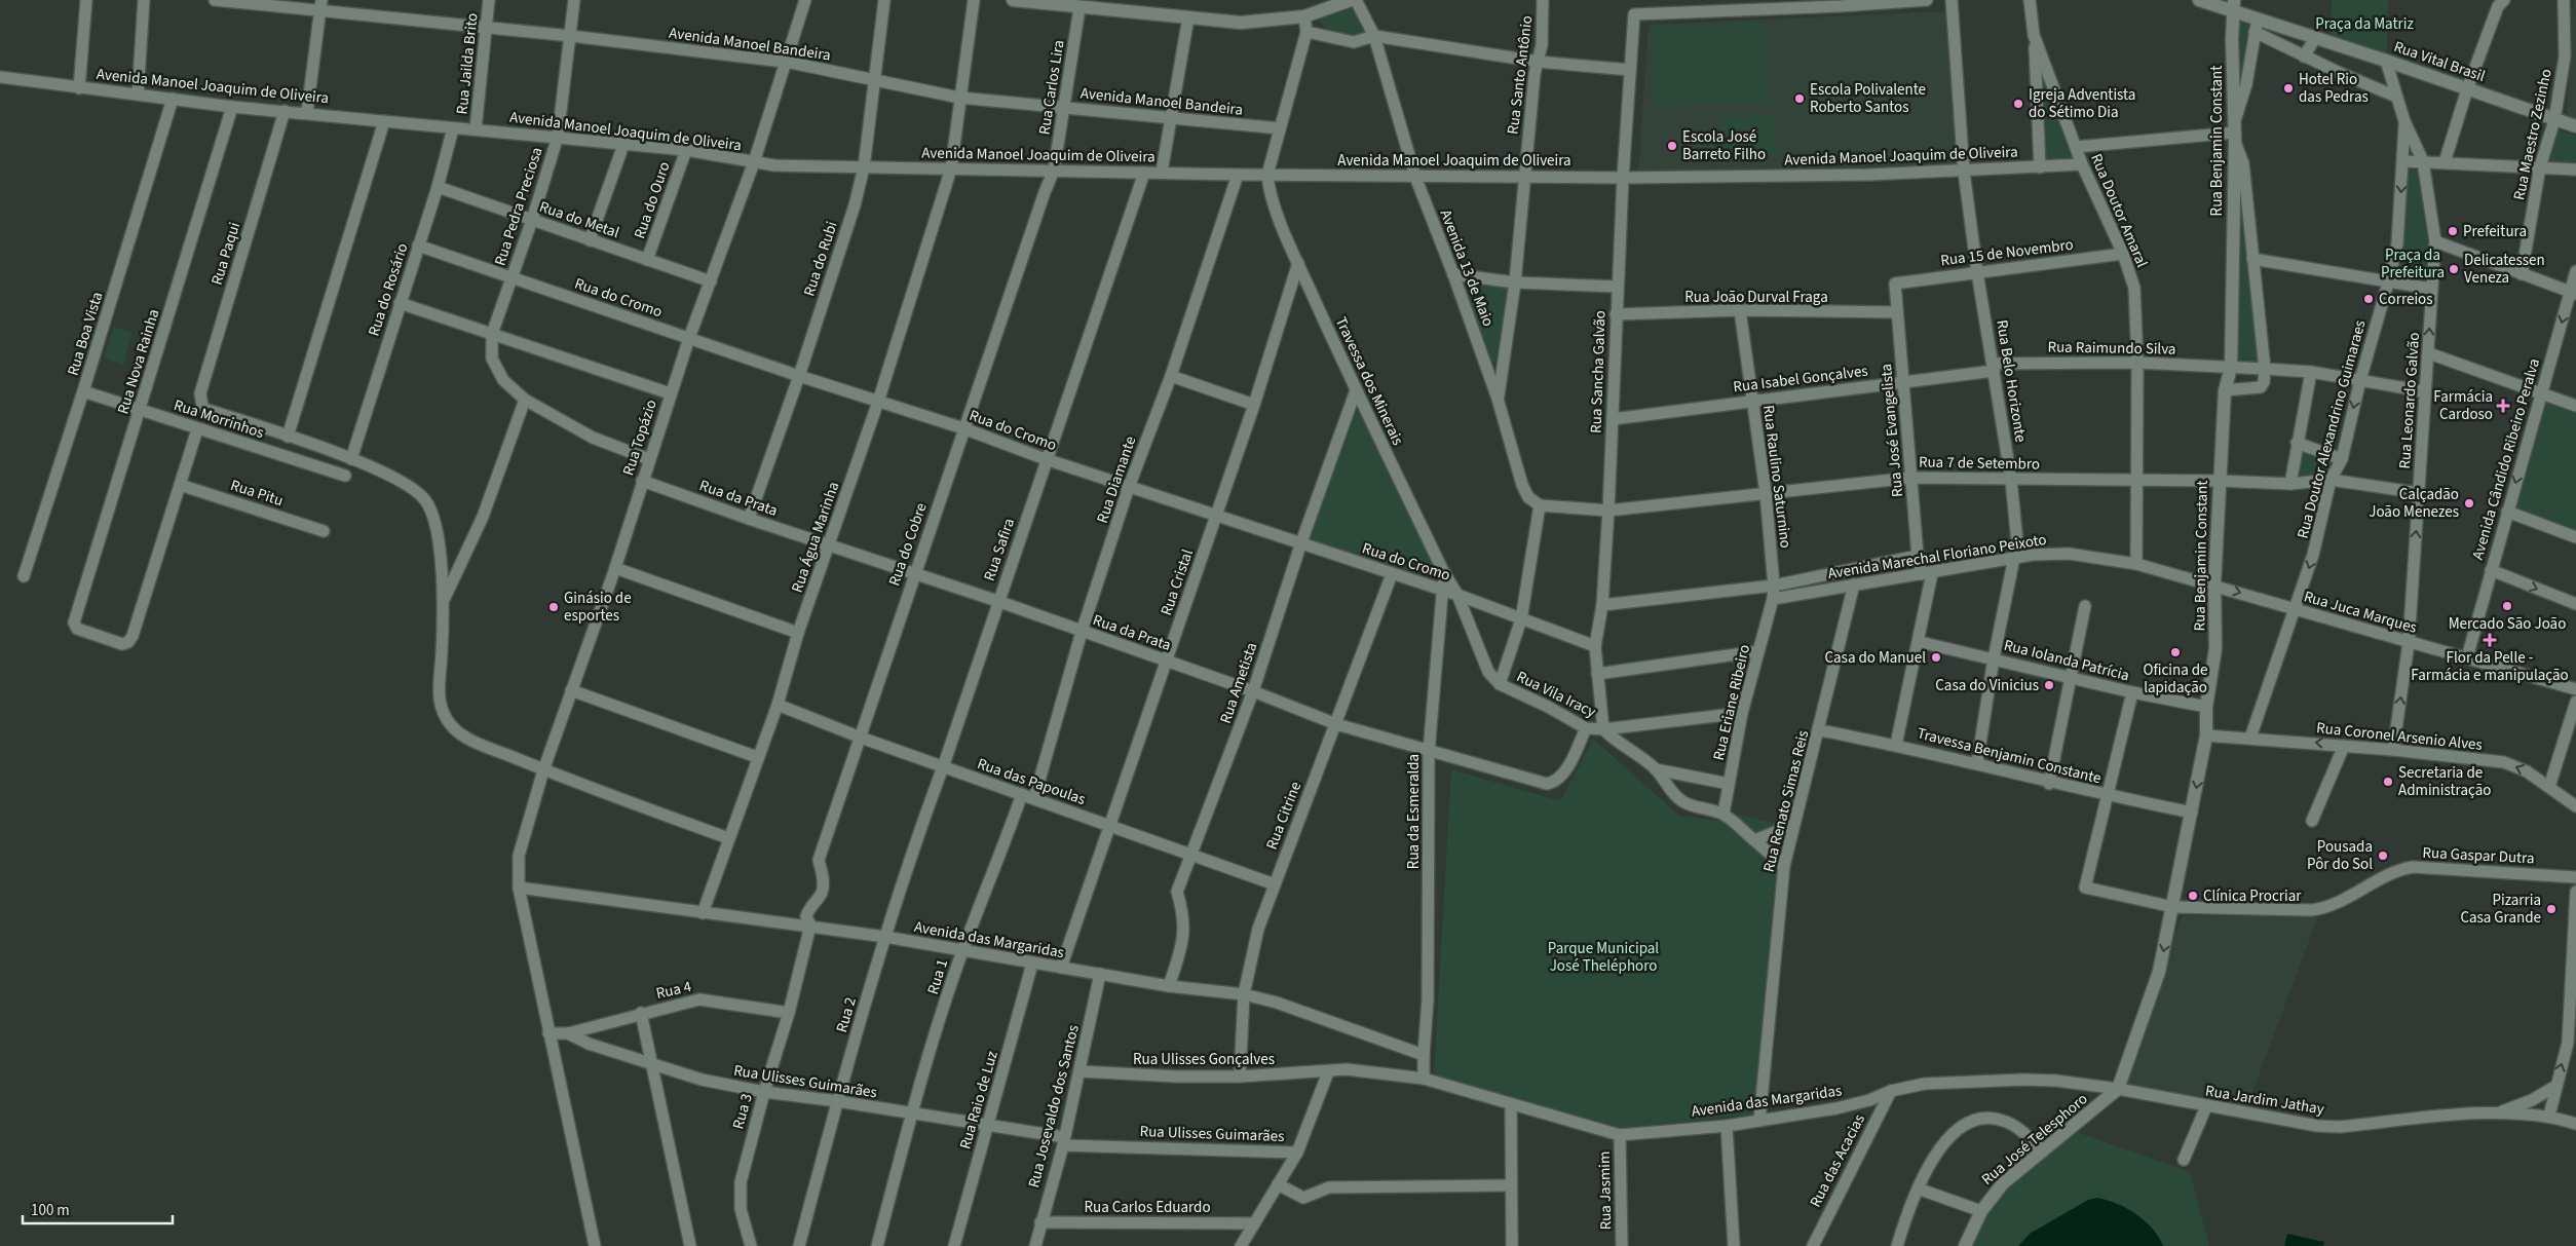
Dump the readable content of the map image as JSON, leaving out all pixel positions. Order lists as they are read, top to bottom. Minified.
{"streets":{"street":["Avenida Manoel Bandeira","Rua Vital Brasil","Rua Jailda Brito","Rua Santo Antônio","Avenida Manoel Joaquim de Oliveira","Rua Carlos Lira","Rua Maestro Zezinho","Rua Benjamin Constant","Rua do Ouro","Rua Pedra Preciosa","Rua Doutor Amaral","Rua do Metal","Rua 15 de Novembro","Rua Paqui","Rua do Rubi","Avenida 13 de Maio","Rua do Rosário","Rua João Durval Fraga","Rua do Cromo","Rua Boa Vista","Rua Raimundo Silva","Rua Nova Rainha","Rua Sancha Galvão","Rua Isabel Gonçalves","Travessa dos Minerais","Rua Belo Horizonte","Rua Leonardo Galvão","Rua Morrinhos","Rua Doutor Alexandrino Guimaraes","Rua José Evangelista","Rua Topázio","Avenida Cândido Ribeiro Peralva","Rua 7 de Setembro","Rua Raulino Saturnino","Rua Diamante","Rua Pitu","Rua da Prata","Rua Água Marinha","Rua do Cobre","Rua Safira","Avenida Marechal Floriano Peixoto","Rua Cristal","Rua Juca Marques","Rua Iolanda Patrícia","Rua Ametista","Rua Vila Iracy","Rua Eriane Ribeiro","Rua Coronel Arsenio Alves","Travessa Benjamin Constante","Rua das Papoulas","Rua Renato Simas Reis","Rua da Esmeralda","Rua Citrine","Rua Gaspar Dutra","Avenida das Margaridas","Rua 1","Rua 4","Rua 2","Rua Ulisses Gonçalves","Rua Ulisses Guimarães","Rua Raio de Luz","Rua Jardim Jathay","Rua Josevaldo dos Santos","Rua 3","Rua José Telesphoro","Rua das Acacias","Rua Jasmim","Rua Carlos Eduardo"]},"crossings":[["Avenida Manoel Bandeira","Rua Jailda Brito"],["Avenida Manoel Bandeira","Rua Carlos Lira"],["Avenida Manoel Bandeira","Rua Pedra Preciosa"],["Avenida Manoel Bandeira","Rua do Rubi"],["Avenida Manoel Bandeira","Rua Topázio"],["Avenida Manoel Bandeira","Rua Água Marinha"],["Rua Vital Brasil","Rua Maestro Zezinho"],["Rua Vital Brasil","Rua Benjamin Constant"],["Rua Vital Brasil","Rua Leonardo Galvão"],["Rua Jailda Brito","Avenida Manoel Joaquim de Oliveira"],["Rua Santo Antônio","Avenida Manoel Joaquim de Oliveira"],["Rua Santo Antônio","Avenida 13 de Maio"],["Avenida Manoel Joaquim de Oliveira","Rua Carlos Lira"],["Avenida Manoel Joaquim de Oliveira","Rua do Ouro"],["Avenida Manoel Joaquim de Oliveira","Rua Pedra Preciosa"],["Avenida Manoel Joaquim de Oliveira","Rua Doutor Amaral"],["Avenida Manoel Joaquim de Oliveira","Rua Paqui"],["Avenida Manoel Joaquim de Oliveira","Rua do Rubi"],["Avenida Manoel Joaquim de Oliveira","Avenida 13 de Maio"],["Avenida Manoel Joaquim de Oliveira","Rua do Rosário"],["Avenida Manoel Joaquim de Oliveira","Rua Boa Vista"],["Avenida Manoel Joaquim de Oliveira","Rua Nova Rainha"],["Avenida Manoel Joaquim de Oliveira","Rua Sancha Galvão"],["Avenida Manoel Joaquim de Oliveira","Travessa dos Minerais"],["Avenida Manoel Joaquim de Oliveira","Rua Belo Horizonte"],["Avenida Manoel Joaquim de Oliveira","Rua Topázio"],["Avenida Manoel Joaquim de Oliveira","Rua Diamante"],["Avenida Manoel Joaquim de Oliveira","Rua Água Marinha"],["Avenida Manoel Joaquim de Oliveira","Rua do Cobre"],["Avenida Manoel Joaquim de Oliveira","Rua Safira"],["Rua Carlos Lira","Rua do Cobre"],["Rua Benjamin Constant","Rua Raimundo Silva"],["Rua Benjamin Constant","Rua 7 de Setembro"],["Rua Benjamin Constant","Rua Juca Marques"],["Rua Benjamin Constant","Rua Iolanda Patrícia"],["Rua Benjamin Constant","Rua Coronel Arsenio Alves"],["Rua Benjamin Constant","Travessa Benjamin Constante"],["Rua Benjamin Constant","Rua Gaspar Dutra"],["Rua Benjamin Constant","Avenida das Margaridas"],["Rua Benjamin Constant","Rua Jardim Jathay"],["Rua Benjamin Constant","Rua José Telesphoro"],["Rua do Ouro","Rua do Metal"],["Rua Pedra Preciosa","Rua do Metal"],["Rua Pedra Preciosa","Rua do Cromo"],["Rua Doutor Amaral","Rua 15 de Novembro"],["Rua Doutor Amaral","Rua Raimundo Silva"],["Rua Doutor Amaral","Rua 7 de Setembro"],["Rua Doutor Amaral","Avenida Marechal Floriano Peixoto"],["Rua Doutor Amaral","Rua Juca Marques"],["Rua do Metal","Rua do Rosário"],["Rua do Metal","Rua Topázio"],["Rua 15 de Novembro","Rua Belo Horizonte"],["Rua 15 de Novembro","Rua José Evangelista"],["Rua do Rubi","Rua do Cromo"],["Rua do Rubi","Rua da Prata"],["Avenida 13 de Maio","Rua 7 de Setembro"],["Rua do Rosário","Rua do Cromo"],["Rua João Durval Fraga","Rua Sancha Galvão"],["Rua João Durval Fraga","Rua José Evangelista"],["Rua João Durval Fraga","Rua Raulino Saturnino"],["Rua do Cromo","Rua Sancha Galvão"],["Rua do Cromo","Travessa dos Minerais"],["Rua do Cromo","Rua Topázio"],["Rua do Cromo","Rua Diamante"],["Rua do Cromo","Rua Água Marinha"],["Rua do Cromo","Rua do Cobre"],["Rua do Cromo","Rua Safira"],["Rua do Cromo","Rua Cristal"],["Rua do Cromo","Rua Ametista"],["Rua do Cromo","Rua da Esmeralda"],["Rua do Cromo","Rua Citrine"],["Rua Boa Vista","Rua Morrinhos"],["Rua Raimundo Silva","Rua Isabel Gonçalves"],["Rua Raimundo Silva","Rua Belo Horizonte"],["Rua Raimundo Silva","Rua Leonardo Galvão"],["Rua Raimundo Silva","Rua Doutor Alexandrino Guimaraes"],["Rua Nova Rainha","Rua Morrinhos"],["Rua Nova Rainha","Rua Pitu"],["Rua Sancha Galvão","Rua Isabel Gonçalves"],["Rua Sancha Galvão","Rua 7 de Setembro"],["Rua Sancha Galvão","Rua Vila Iracy"],["Rua Isabel Gonçalves","Rua Belo Horizonte"],["Rua Isabel Gonçalves","Rua José Evangelista"],["Rua Isabel Gonçalves","Rua Raulino Saturnino"],["Travessa dos Minerais","Rua Cristal"],["Travessa dos Minerais","Rua Ametista"],["Travessa dos Minerais","Rua Vila Iracy"],["Travessa dos Minerais","Rua da Esmeralda"],["Rua Belo Horizonte","Rua 7 de Setembro"],["Rua Belo Horizonte","Avenida Marechal Floriano Peixoto"],["Rua Belo Horizonte","Rua Iolanda Patrícia"],["Rua Belo Horizonte","Travessa Benjamin Constante"],["Rua Leonardo Galvão","Rua Doutor Alexandrino Guimaraes"],["Rua Leonardo Galvão","Rua 7 de Setembro"],["Rua Leonardo Galvão","Rua Juca Marques"],["Rua Leonardo Galvão","Rua Coronel Arsenio Alves"],["Rua Doutor Alexandrino Guimaraes","Rua 7 de Setembro"],["Rua Doutor Alexandrino Guimaraes","Rua Juca Marques"],["Rua Doutor Alexandrino Guimaraes","Rua Coronel Arsenio Alves"],["Rua José Evangelista","Rua 7 de Setembro"],["Rua José Evangelista","Avenida Marechal Floriano Peixoto"],["Rua José Evangelista","Rua Iolanda Patrícia"],["Rua José Evangelista","Travessa Benjamin Constante"],["Rua Topázio","Rua da Prata"],["Rua Topázio","Avenida das Margaridas"],["Rua Topázio","Rua Ulisses Guimarães"],["Avenida Cândido Ribeiro Peralva","Rua Juca Marques"],["Rua 7 de Setembro","Rua Raulino Saturnino"],["Rua Raulino Saturnino","Avenida Marechal Floriano Peixoto"],["Rua Raulino Saturnino","Rua Eriane Ribeiro"],["Rua Diamante","Rua da Prata"],["Rua Diamante","Rua das Papoulas"],["Rua da Prata","Rua Água Marinha"],["Rua da Prata","Rua do Cobre"],["Rua da Prata","Rua Safira"],["Rua da Prata","Rua Cristal"],["Rua da Prata","Rua Ametista"],["Rua da Prata","Rua Vila Iracy"],["Rua da Prata","Rua da Esmeralda"],["Rua da Prata","Rua Citrine"],["Rua Água Marinha","Rua das Papoulas"],["Rua Água Marinha","Avenida das Margaridas"],["Rua do Cobre","Rua das Papoulas"],["Rua do Cobre","Avenida das Margaridas"],["Rua do Cobre","Rua 3"],["Rua Safira","Rua das Papoulas"],["Rua Safira","Avenida das Margaridas"],["Rua Safira","Rua 2"],["Avenida Marechal Floriano Peixoto","Rua Juca Marques"],["Avenida Marechal Floriano Peixoto","Rua Eriane Ribeiro"],["Avenida Marechal Floriano Peixoto","Rua Renato Simas Reis"],["Rua Cristal","Rua das Papoulas"],["Rua Cristal","Avenida das Margaridas"],["Rua Ametista","Rua das Papoulas"],["Rua Ametista","Avenida das Margaridas"],["Rua Vila Iracy","Rua Eriane Ribeiro"],["Travessa Benjamin Constante","Rua Renato Simas Reis"],["Travessa Benjamin Constante","Rua Gaspar Dutra"],["Rua das Papoulas","Rua Citrine"],["Rua das Papoulas","Rua 1"],["Rua Renato Simas Reis","Avenida das Margaridas"],["Rua da Esmeralda","Avenida das Margaridas"],["Rua Citrine","Avenida das Margaridas"],["Rua Citrine","Rua Ulisses Gonçalves"],["Avenida das Margaridas","Rua 1"],["Avenida das Margaridas","Rua 2"],["Avenida das Margaridas","Rua Ulisses Gonçalves"],["Avenida das Margaridas","Rua Raio de Luz"],["Avenida das Margaridas","Rua Jardim Jathay"],["Avenida das Margaridas","Rua Josevaldo dos Santos"],["Avenida das Margaridas","Rua 3"],["Avenida das Margaridas","Rua José Telesphoro"],["Avenida das Margaridas","Rua das Acacias"],["Avenida das Margaridas","Rua Jasmim"],["Rua 1","Rua Ulisses Guimarães"],["Rua 4","Rua Ulisses Guimarães"],["Rua 4","Rua 3"],["Rua 2","Rua Ulisses Guimarães"],["Rua Ulisses Gonçalves","Rua Josevaldo dos Santos"],["Rua Ulisses Guimarães","Rua Raio de Luz"],["Rua Ulisses Guimarães","Rua Josevaldo dos Santos"],["Rua Ulisses Guimarães","Rua 3"],["Rua Jardim Jathay","Rua José Telesphoro"],["Rua Josevaldo dos Santos","Rua Carlos Eduardo"]],"one_way":["Rua Leonardo Galvão","Avenida Cândido Ribeiro Peralva","Rua Coronel Arsenio Alves"],"parks":["Praça da Matriz","Praça da Prefeitura","Parque Municipal José Theléphoro"],"places":{"other":["Hotel Rio das Pedras","Escola Polivalente Roberto Santos","Igreja Adventista do Sétimo Dia","Escola José Barreto Filho","Prefeitura","Delicatessen Veneza","Correios","Calçadão João Menezes","Mercado São João","Ginásio de esportes","Oficina de lapidação","Casa do Manuel","Casa do Vinicius","Secretaria de Administração","Pousada Pôr do Sol","Clínica Procriar","Pizarria Casa Grande"],"health":["Farmácia Cardoso","Flor da Pelle - Farmácia e manipulação"]},"scale_bar":"100 m"}
